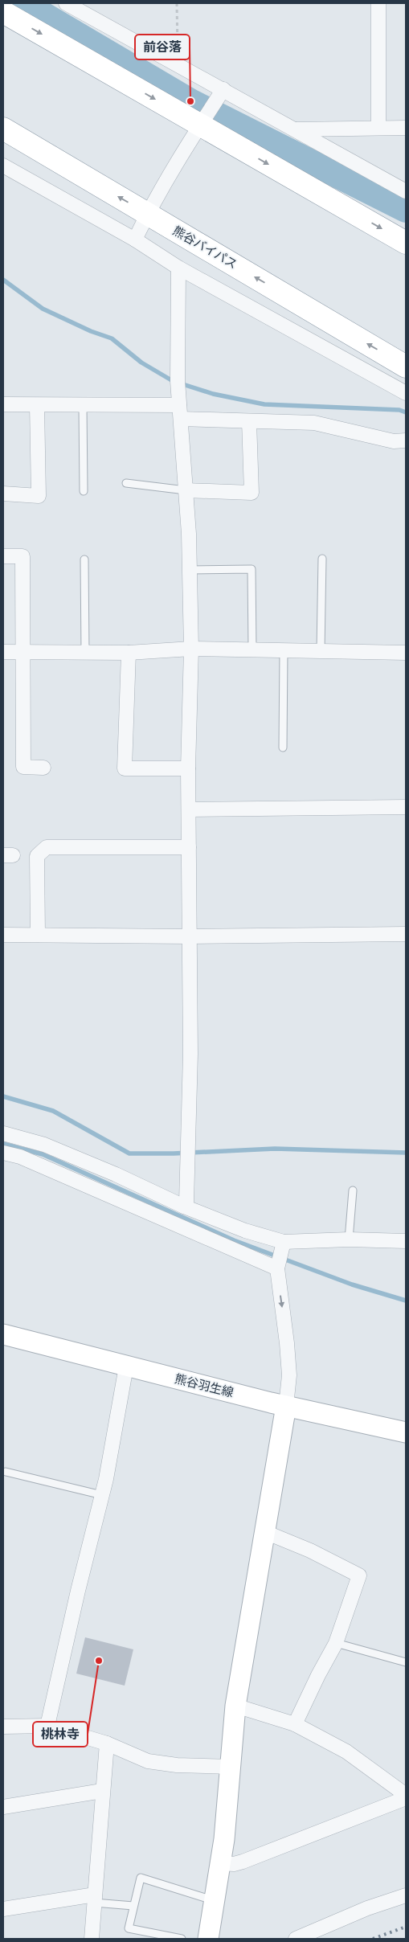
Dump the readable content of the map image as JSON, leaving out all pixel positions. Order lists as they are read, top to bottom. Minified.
{"streets":{"highway":["熊谷バイパス"],"street":["熊谷羽生線"]},"places":["前谷落","桃林寺"]}
